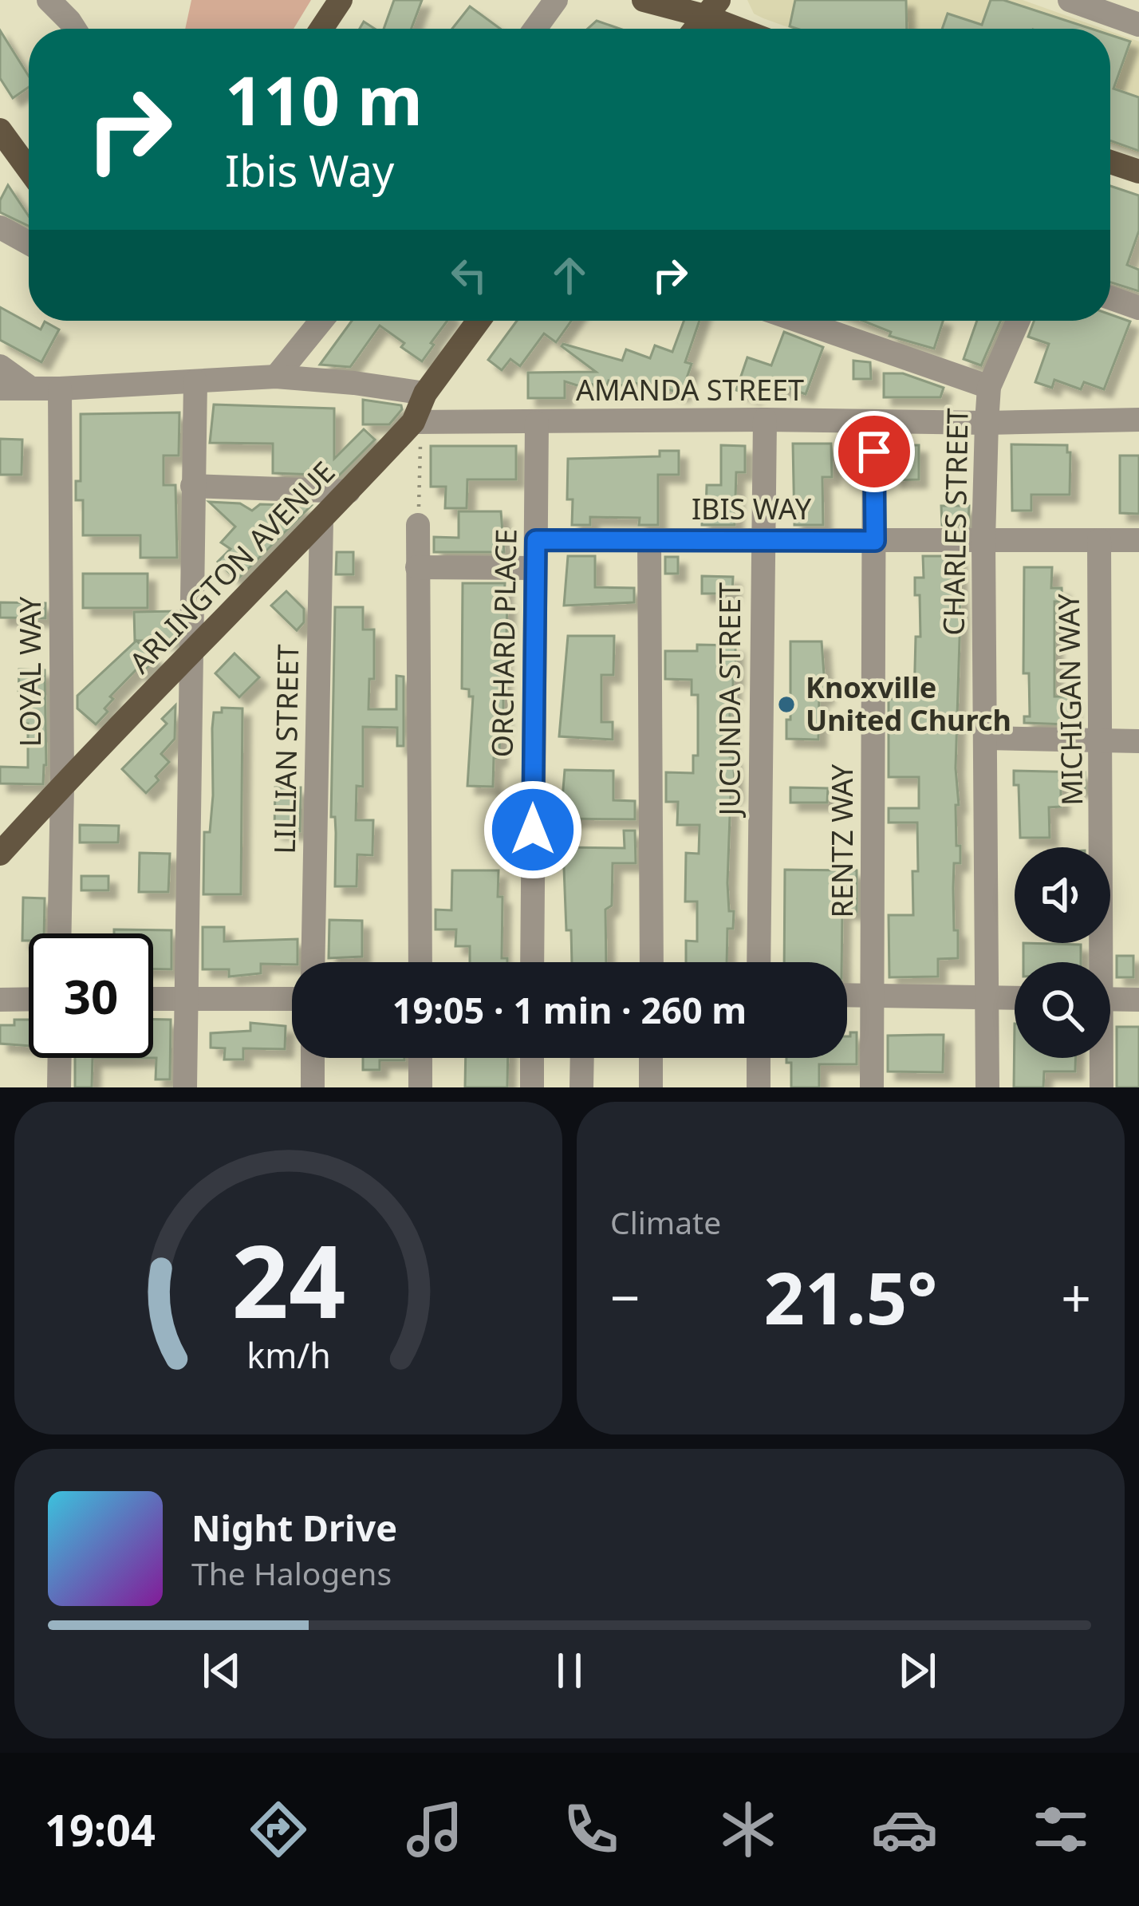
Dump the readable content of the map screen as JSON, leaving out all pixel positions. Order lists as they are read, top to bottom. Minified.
{"streets":{"main road":["ARLINGTON AVENUE"],"street":["AMANDA STREET","IBIS WAY","CHARLES STREET","ORCHARD PLACE","LOYAL WAY","JUCUNDA STREET","MICHIGAN WAY","LILLIAN STREET","RENTZ WAY"]},"crossings":[["AMANDA STREET","CHARLES STREET"],["AMANDA STREET","ARLINGTON AVENUE"],["AMANDA STREET","ORCHARD PLACE"],["AMANDA STREET","JUCUNDA STREET"],["AMANDA STREET","RENTZ WAY"],["IBIS WAY","CHARLES STREET"],["IBIS WAY","ORCHARD PLACE"],["IBIS WAY","JUCUNDA STREET"],["IBIS WAY","MICHIGAN WAY"],["IBIS WAY","RENTZ WAY"],["ARLINGTON AVENUE","LOYAL WAY"],["ARLINGTON AVENUE","LILLIAN STREET"]],"places":["Knoxville United Church"],"page":{"turn":["110 m","Ibis Way"],"limit":"30","trip":"19:05 · 1 min · 260 m","tile":"Climate","heat":["−","21.5°","+"],"song":["Night Drive","The Halogens"],"tabs":"19:04","gauge":["24","km/h"]}}
